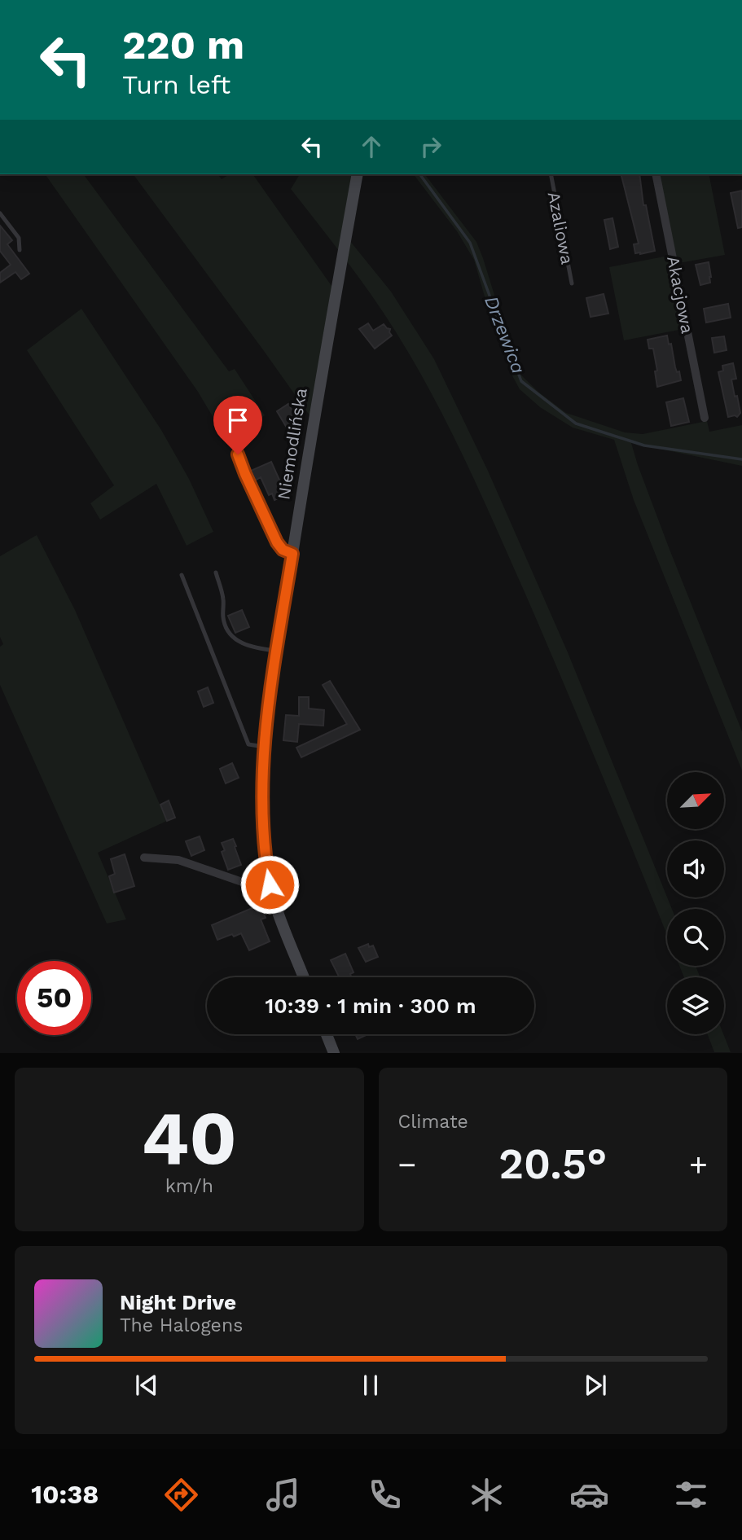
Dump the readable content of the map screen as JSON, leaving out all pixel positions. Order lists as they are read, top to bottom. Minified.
{"streets":{"main road":["Niemodlińska"],"street":["Akacjowa"],"lane":["Azaliowa"]},"water":["Drzewica"],"north":"top right","page":{"turn":["220 m","Turn left"],"limit":"50","trip":"10:39 · 1 min · 300 m","tile":[["40","km/h"],"Climate"],"heat":["−","20.5°","+"],"song":["Night Drive","The Halogens"],"tabs":"10:38"}}
